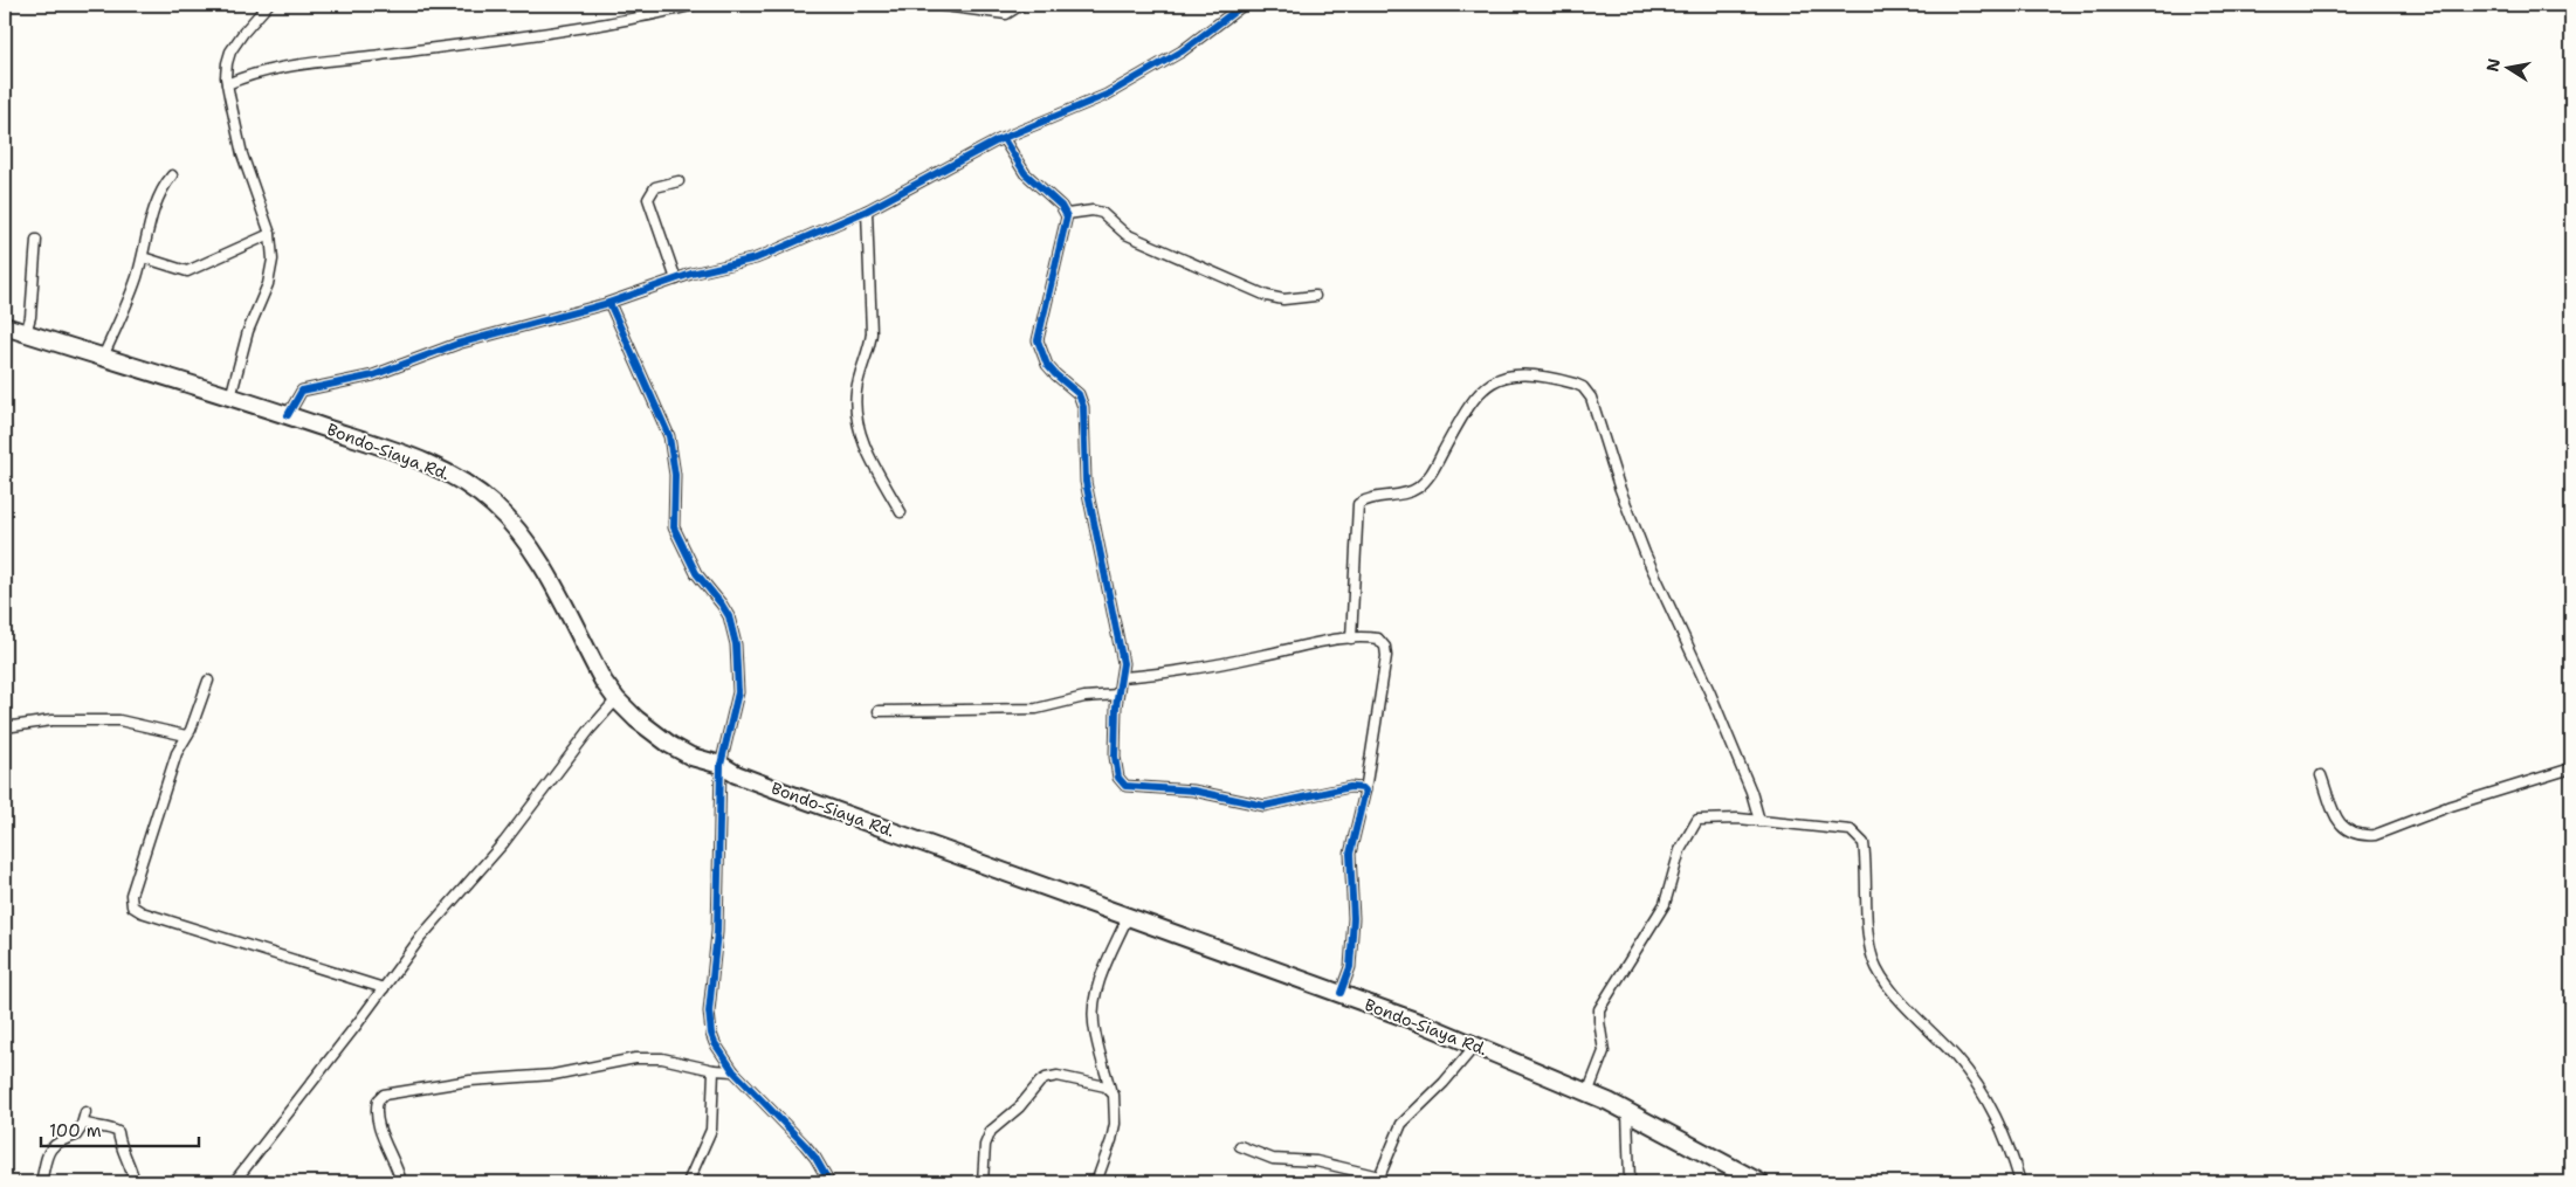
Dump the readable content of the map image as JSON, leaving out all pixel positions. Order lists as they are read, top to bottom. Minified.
{"streets":{"highway":["Bondo-Siaya Rd."]},"scale_bar":"100 m","north":"left"}
